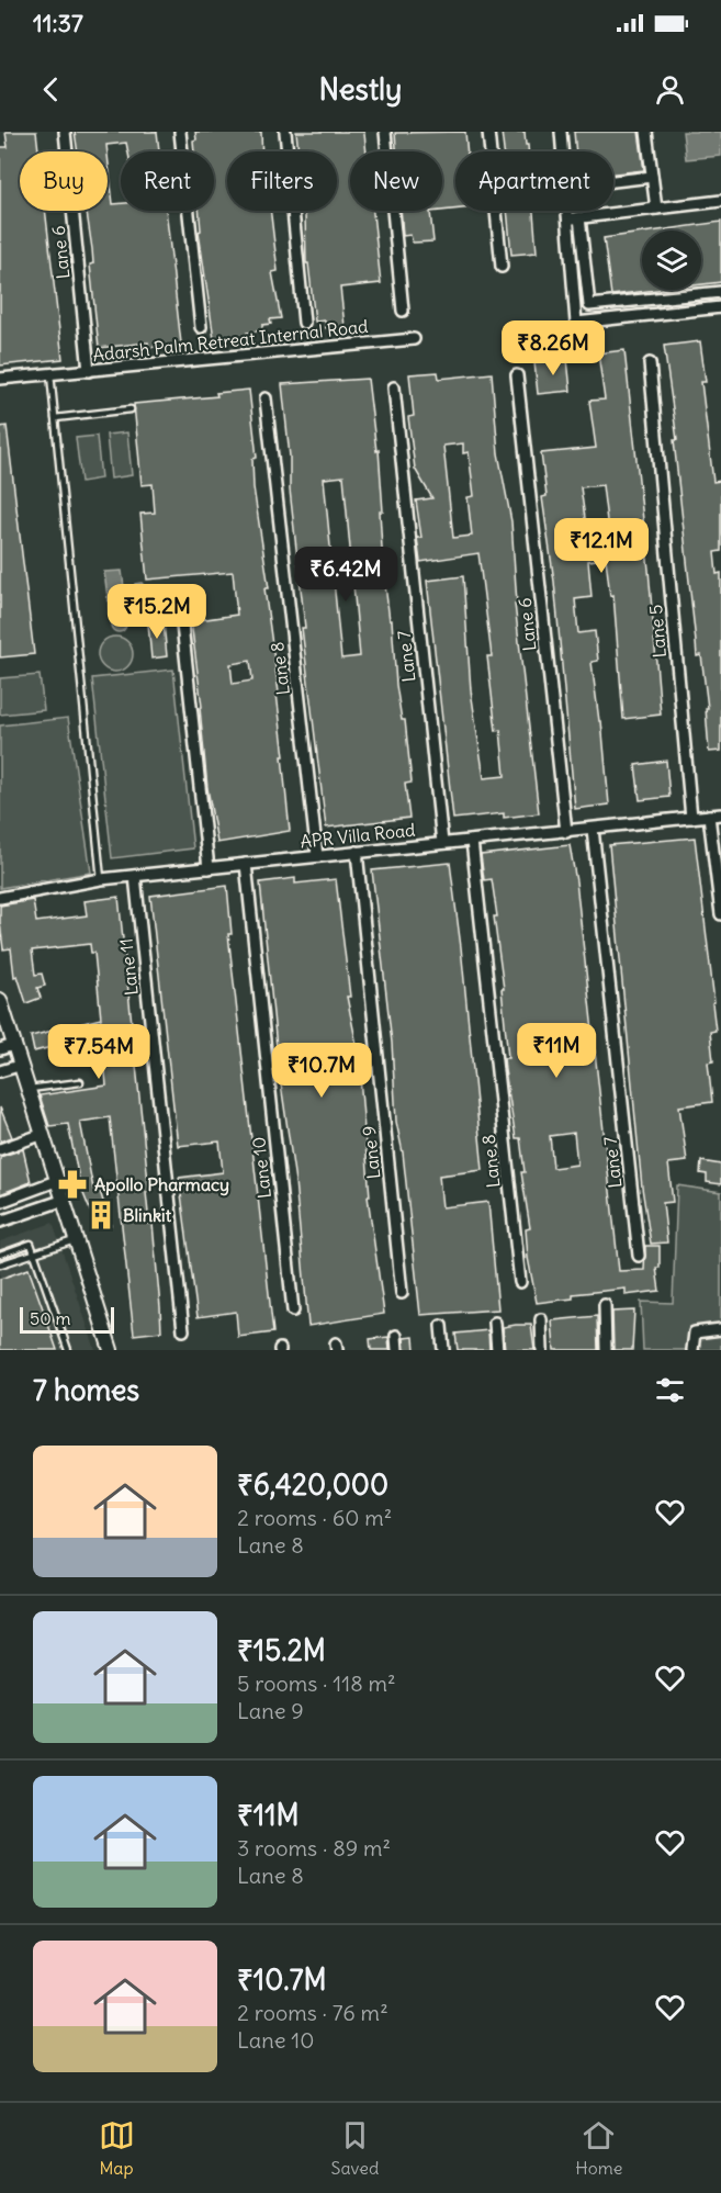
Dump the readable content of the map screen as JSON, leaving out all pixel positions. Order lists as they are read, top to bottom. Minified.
{"streets":{"street":["Lane 6","Adarsh Palm Retreat Internal Road","Lane 5","Lane 7","Lane 8","APR Villa Road","Lane 11","Lane 9","Lane 10"]},"crossings":[["Lane 6","Adarsh Palm Retreat Internal Road"],["Lane 6","APR Villa Road"],["Lane 5","APR Villa Road"],["Lane 7","APR Villa Road"],["Lane 8","APR Villa Road"],["APR Villa Road","Lane 11"],["APR Villa Road","Lane 9"],["APR Villa Road","Lane 10"]],"places":{"pharmacy":["Apollo Pharmacy"],"building":["Blinkit"]},"scale_bar":"50 m","page":{"status":"11:37","header":"Nestly","chip":["Buy","Rent","Filters","New","Apartment"],"price":["₹8.26M","₹12.1M","₹6.42M","₹15.2M","₹11M","₹7.54M","₹10.7M"],"scale":"50 m","heading":"7 homes","list":[{"name":"₹6,420,000","note":"2 rooms · 60 m² · Lane 8"},{"name":"₹15.2M","note":"5 rooms · 118 m² · Lane 9"},{"name":"₹11M","note":"3 rooms · 89 m² · Lane 8"},{"name":"₹10.7M","note":"2 rooms · 76 m² · Lane 10"}],"tabs":["Map","Saved","Home"]}}
